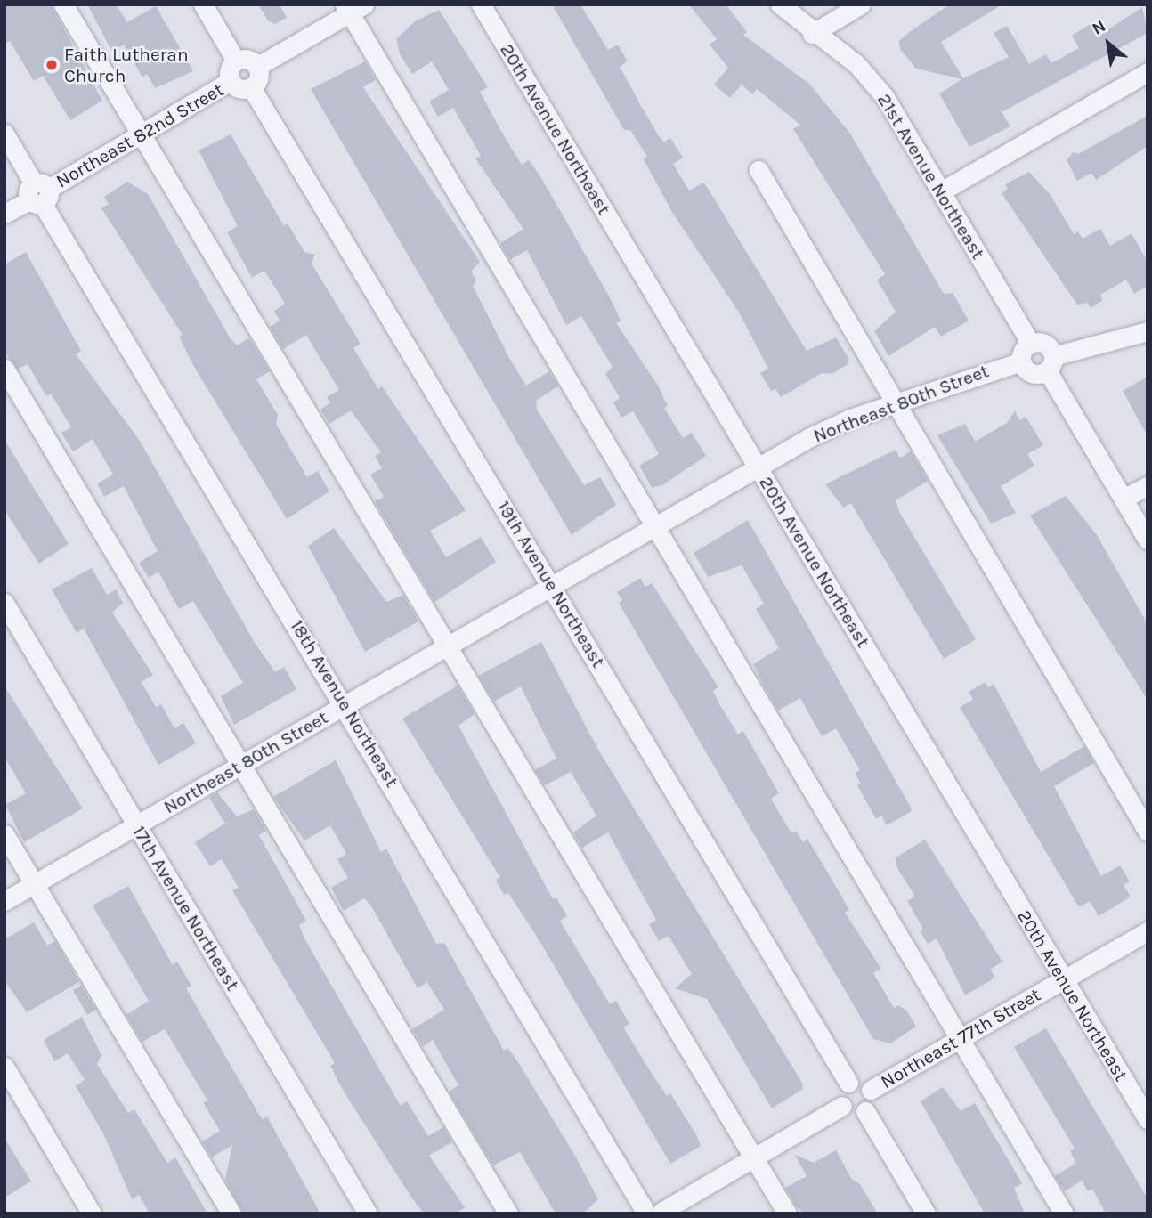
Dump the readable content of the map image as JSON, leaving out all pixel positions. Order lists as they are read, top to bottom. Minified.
{"streets":{"street":["20th Avenue Northeast","Northeast 82nd Street","21st Avenue Northeast","Northeast 80th Street","19th Avenue Northeast","18th Avenue Northeast","17th Avenue Northeast","Northeast 77th Street"]},"crossings":[["20th Avenue Northeast","Northeast 80th Street"],["20th Avenue Northeast","Northeast 77th Street"],["Northeast 82nd Street","19th Avenue Northeast"],["Northeast 82nd Street","18th Avenue Northeast"],["Northeast 80th Street","19th Avenue Northeast"],["Northeast 80th Street","18th Avenue Northeast"],["Northeast 80th Street","17th Avenue Northeast"],["19th Avenue Northeast","Northeast 77th Street"]],"places":["Faith Lutheran Church"],"north":"top left"}
